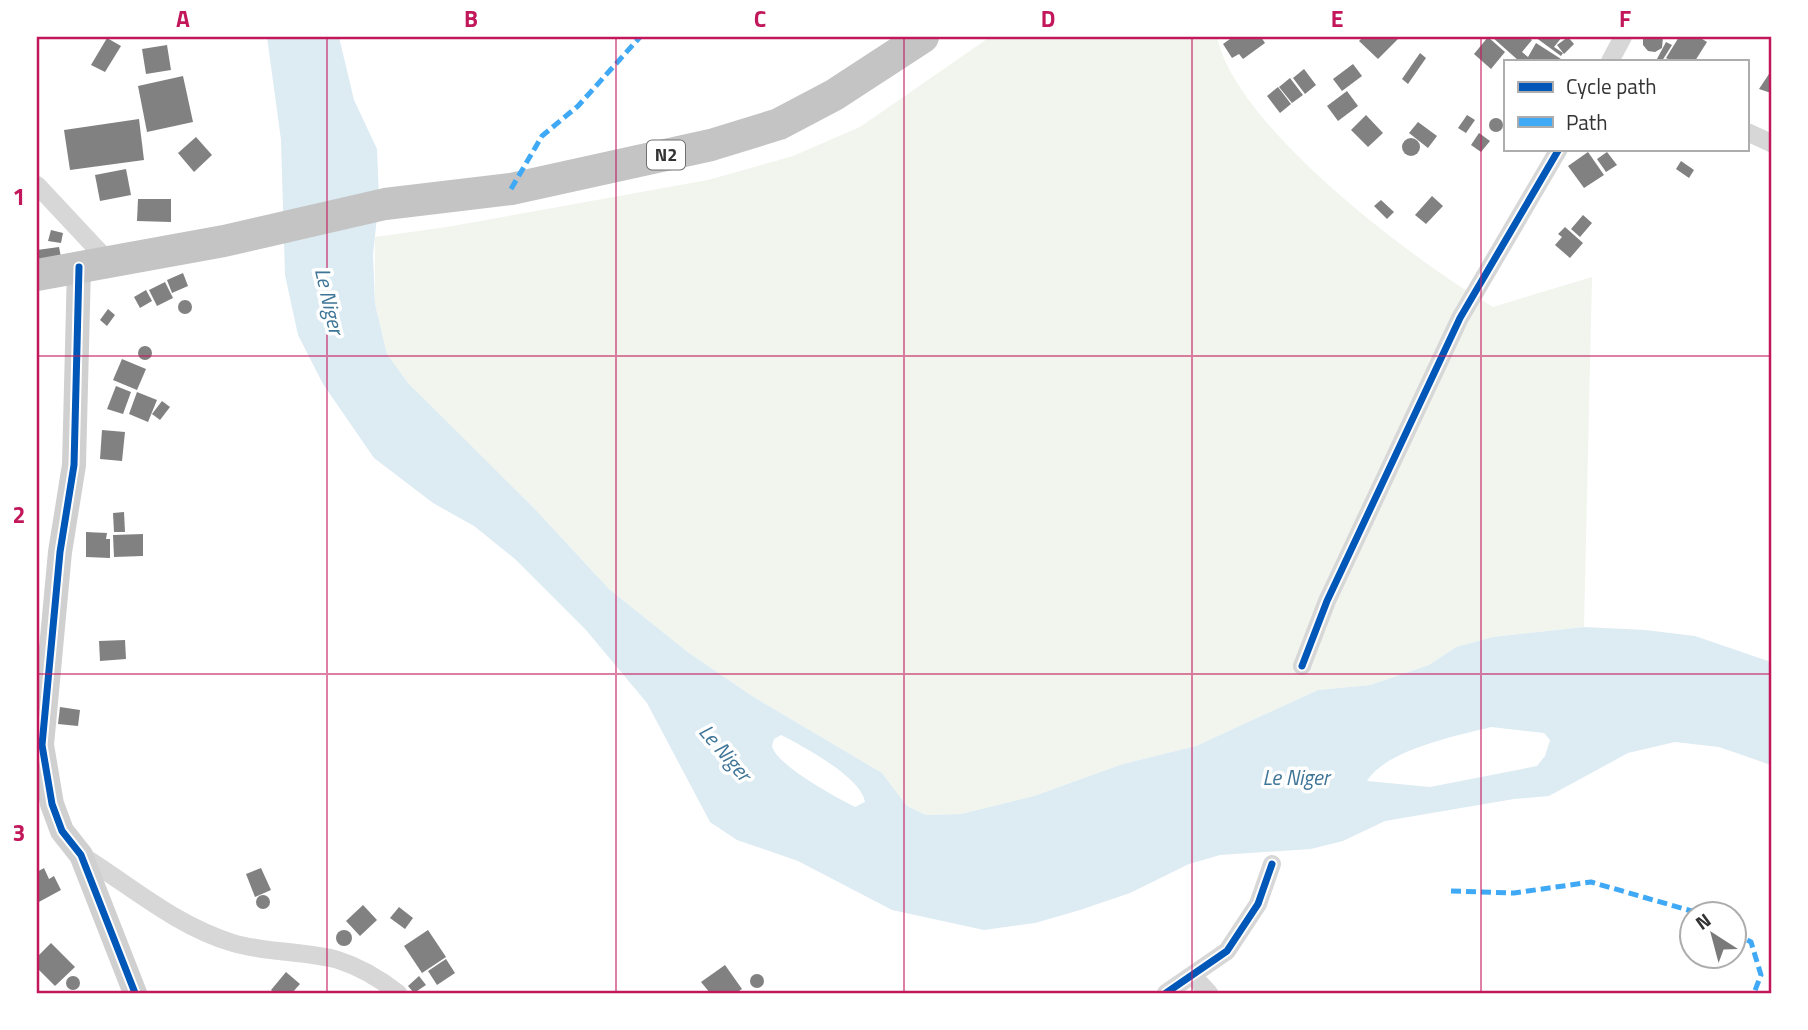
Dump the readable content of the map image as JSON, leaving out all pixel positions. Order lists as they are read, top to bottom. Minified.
{"streets":{"highway":["N2"]},"water":["Le Niger"],"legend":["Cycle path","Path"],"north":"top left","grid":{"columns":["A","B","C","D","E","F"],"rows":["1","2","3"]}}
